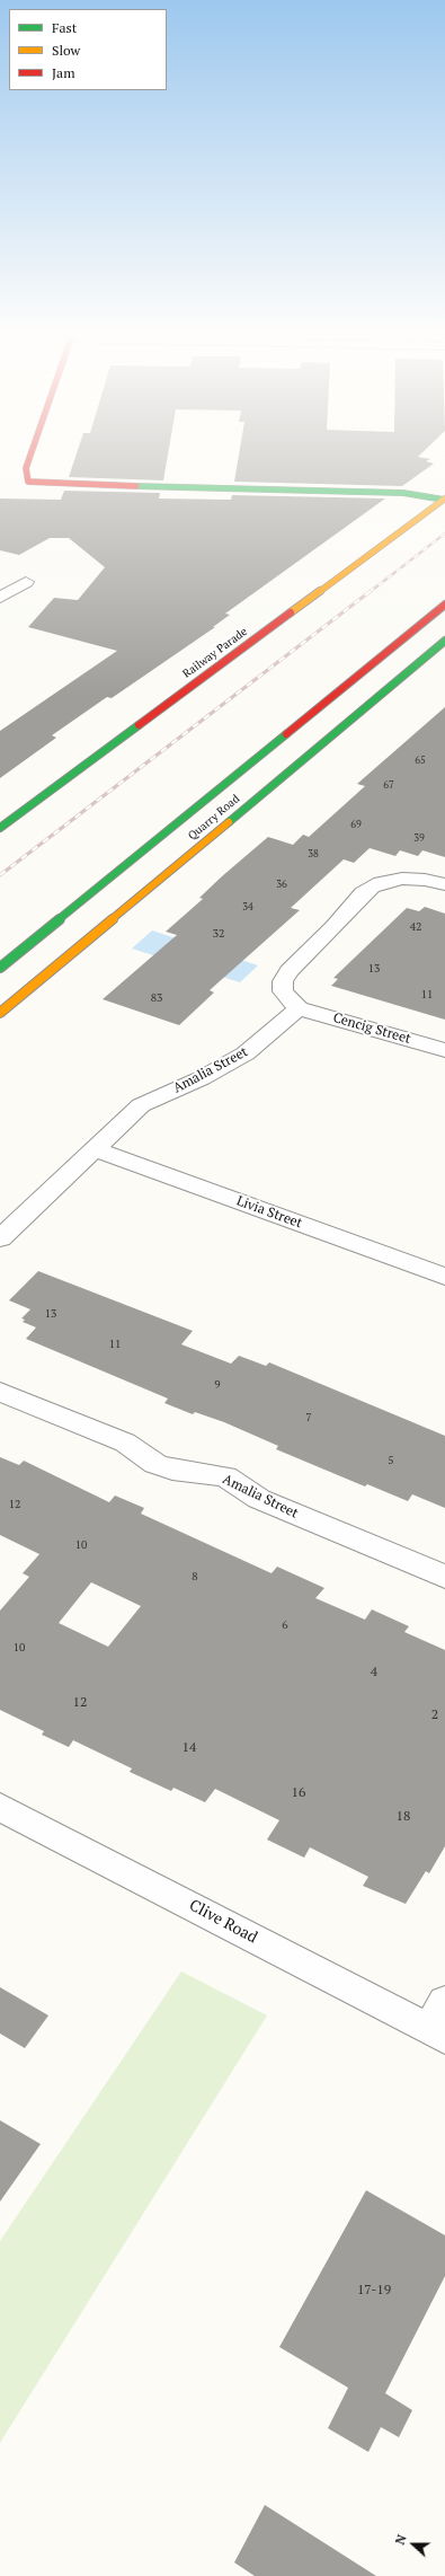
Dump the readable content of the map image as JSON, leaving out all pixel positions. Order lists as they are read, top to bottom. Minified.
{"streets":{"street":["Railway Parade","Quarry Road","Cencig Street","Amalia Street","Livia Street","Clive Road"]},"crossings":[["Cencig Street","Amalia Street"],["Amalia Street","Livia Street"]],"house_numbers":["65","67","69","39","38","36","34","42","32","13","11","83","13","11","9","7","5","12","10","8","6","10","4","12","2","14","16","18","17-19"],"legend":["Fast","Slow","Jam"],"north":"left"}
